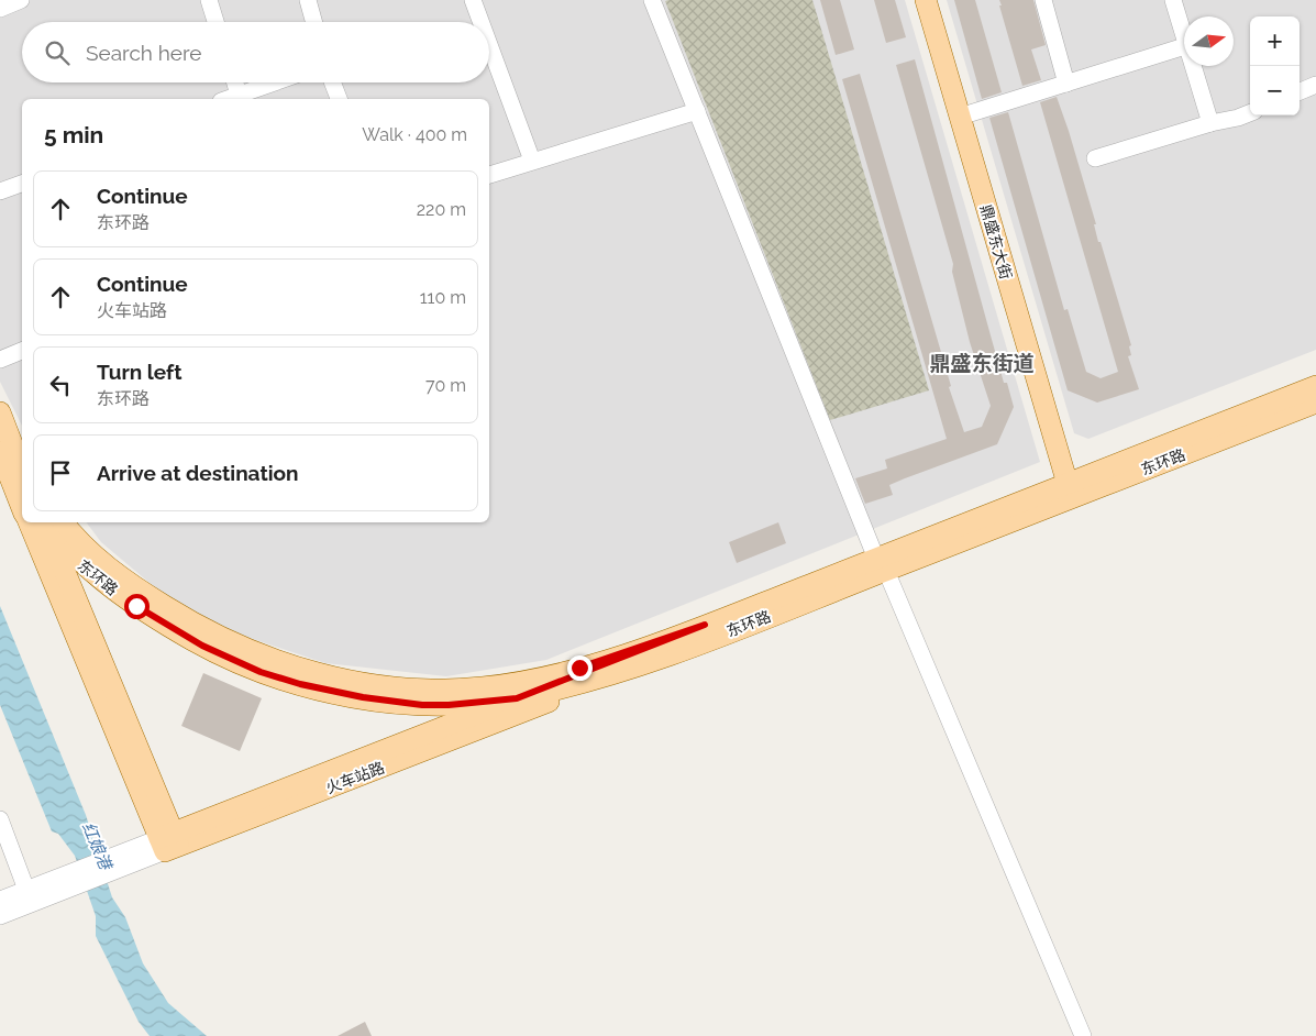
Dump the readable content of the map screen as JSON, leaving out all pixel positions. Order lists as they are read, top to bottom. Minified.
{"streets":{"main road":["鼎盛东大街","东环路","火车站路"]},"crossings":[["鼎盛东大街","东环路"],["东环路","火车站路"]],"districts":["鼎盛东街道"],"water":["红娘港"],"north":"right","page":{"map_buttons":["+","−"],"search":"Search here","heading":["5 min","Walk · 400 m"],"list":[["Continue","东环路","220 m"],["Continue","火车站路","110 m"],["Turn left","东环路","70 m"],"Arrive at destination"]}}
